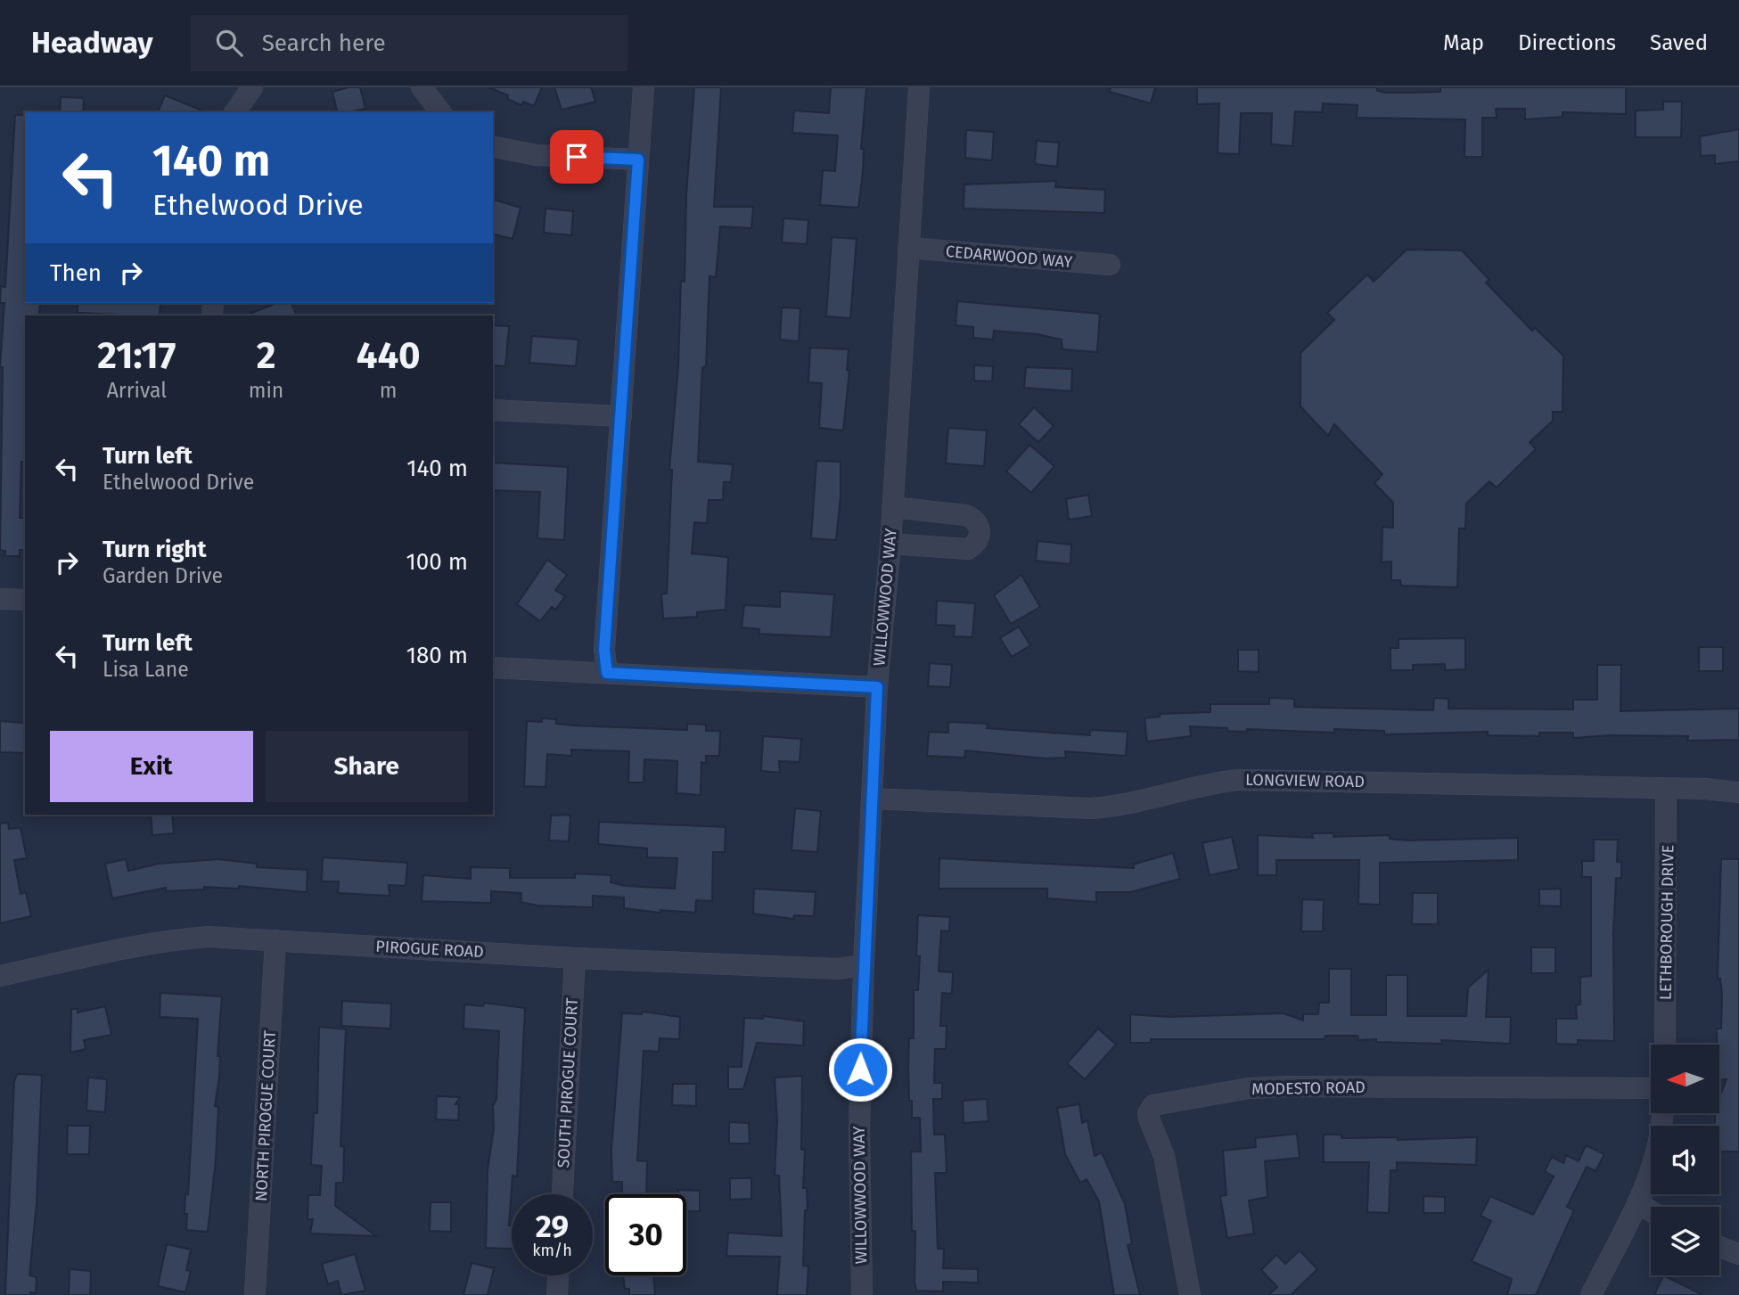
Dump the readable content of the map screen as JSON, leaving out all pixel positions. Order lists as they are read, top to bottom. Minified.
{"streets":{"street":["CEDARWOOD WAY","WILLOWWOOD WAY","LONGVIEW ROAD","LETHBOROUGH DRIVE","PIROGUE ROAD","SOUTH PIROGUE COURT","MODESTO ROAD","NORTH PIROGUE COURT"]},"crossings":[["CEDARWOOD WAY","WILLOWWOOD WAY"],["WILLOWWOOD WAY","LONGVIEW ROAD"],["WILLOWWOOD WAY","PIROGUE ROAD"],["LONGVIEW ROAD","LETHBOROUGH DRIVE"],["PIROGUE ROAD","SOUTH PIROGUE COURT"],["PIROGUE ROAD","NORTH PIROGUE COURT"]],"north":"left","page":{"header":"Headway","search":"Search here","nav":["Map","Directions","Saved"],"turn":["140 m","Ethelwood Drive"],"then":"Then","eta":["21:17","Arrival","2","min","440","m"],"list":[{"name":"Turn left","note":"Ethelwood Drive","value":"140 m"},{"name":"Turn right","note":"Garden Drive","value":"100 m"},{"name":"Turn left","note":"Lisa Lane","value":"180 m"}],"buttons":["Exit","Share"],"speed":"29 km/h","limit":"30"}}
